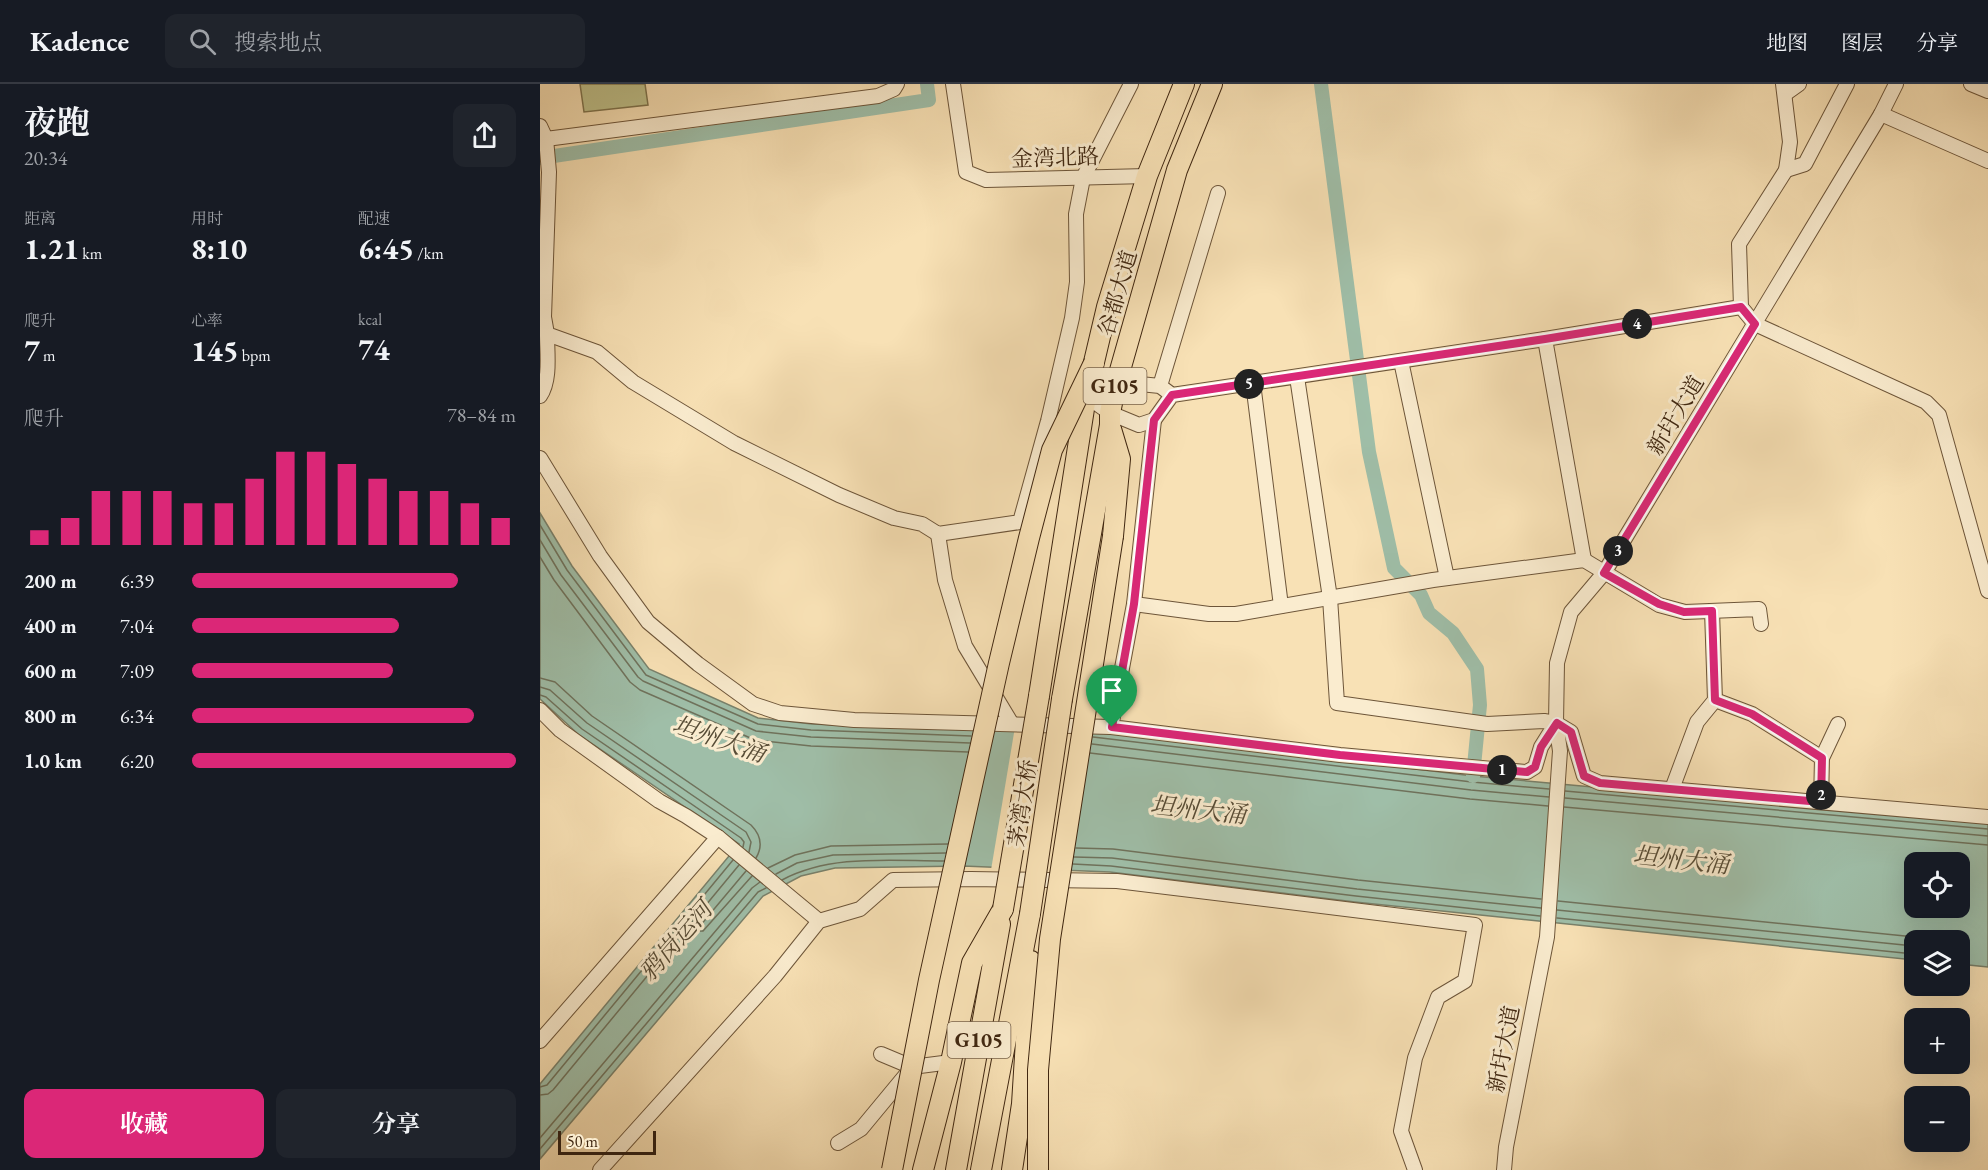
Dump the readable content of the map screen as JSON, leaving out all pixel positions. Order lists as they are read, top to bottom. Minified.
{"streets":{"highway":["谷都大道","G105","茅湾大桥"],"street":["金湾北路","新圩大道"]},"crossings":[["金湾北路","谷都大道"],["谷都大道","茅湾大桥"],["G105","茅湾大桥"]],"water":["坦州大涌","鸦岗运河"],"scale_bar":"50 m","page":{"header":"Kadence","search":"搜索地点","nav":["地图","图层","分享"],"heading":["夜跑","20:34"],"stats":[["距离","1.21 km"],["用时","8:10"],["配速","6:45 /km"],["爬升","7 m"],["心率","145 bpm"],["kcal","74"]],"pins":["4","5","3","1","2"],"chart":["爬升","78–84 m"],"list":[{"name":"200 m","note":"6:39"},{"name":"400 m","note":"7:04"},{"name":"600 m","note":"7:09"},{"name":"800 m","note":"6:34"},{"name":"1.0 km","note":"6:20"}],"map_buttons":["+","−"],"buttons":["收藏","分享"],"scale":"50 m"}}
